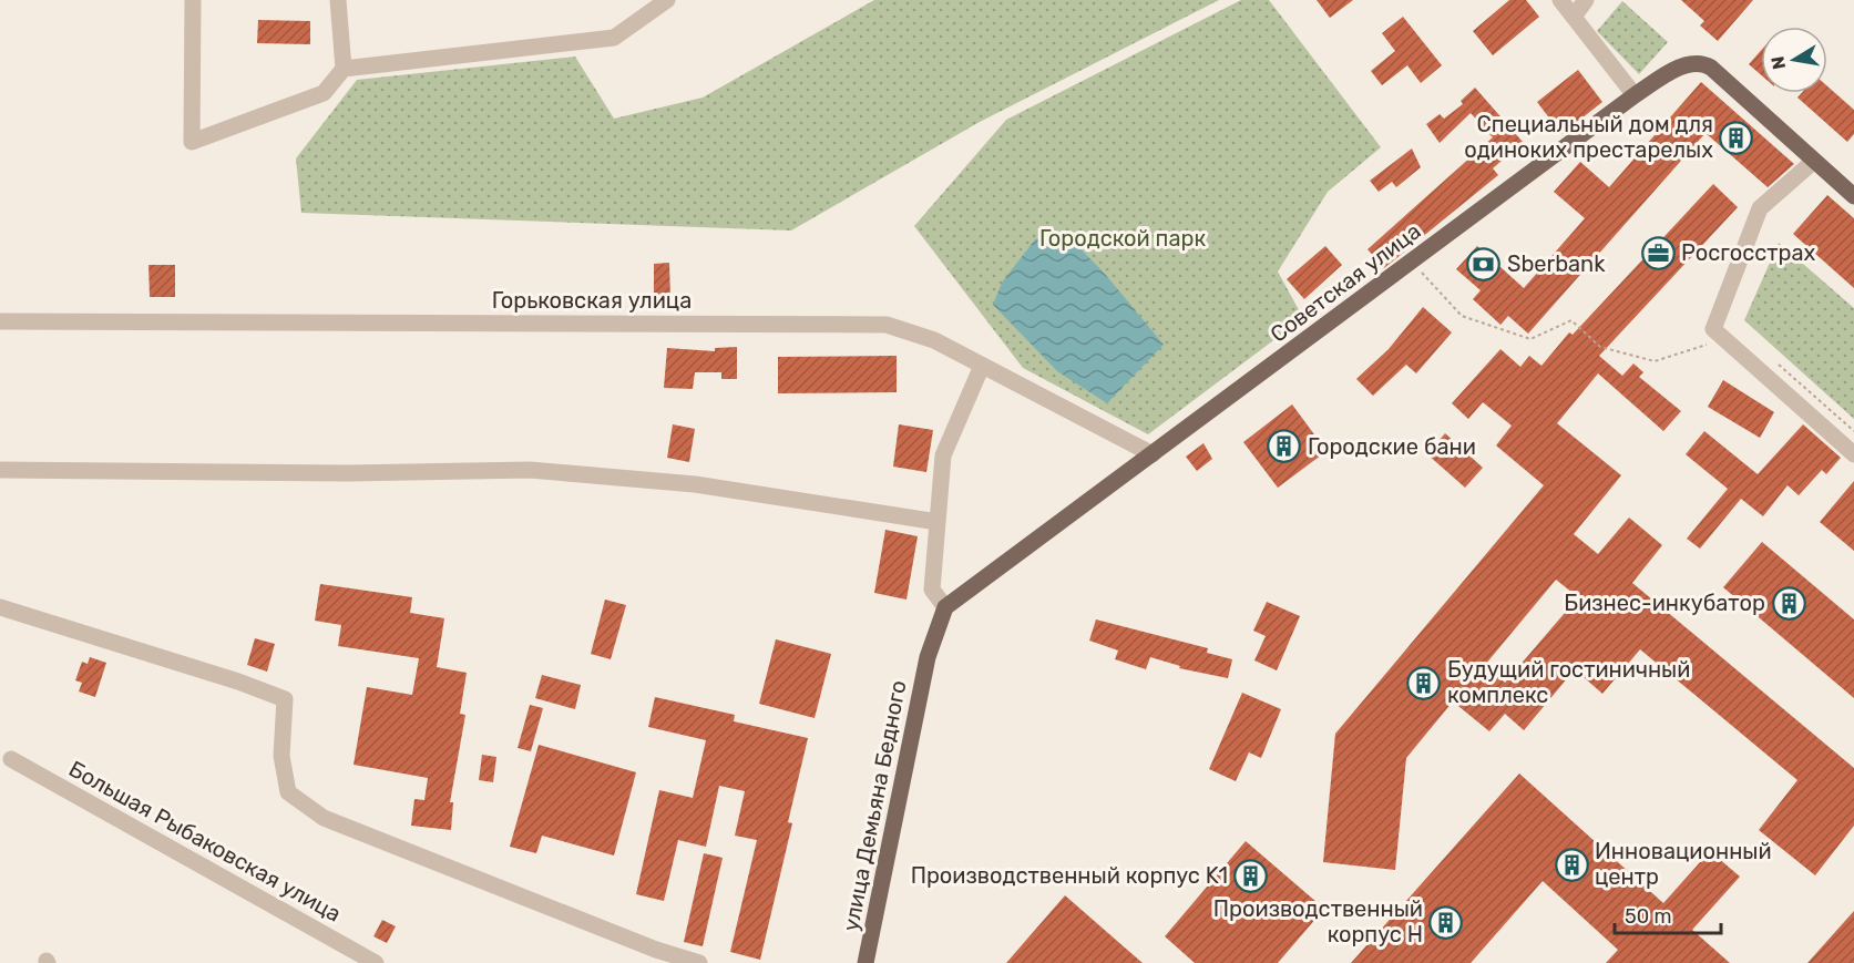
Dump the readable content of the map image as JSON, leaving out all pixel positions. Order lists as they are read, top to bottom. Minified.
{"streets":{"main road":["Советская улица","улица Демьяна Бедного"],"street":["Горьковская улица","Большая Рыбаковская улица"]},"crossings":[["Советская улица","Горьковская улица"],["Советская улица","улица Демьяна Бедного"]],"parks":["Городской парк"],"places":{"building":["Специальный дом для одиноких престарелых","Городские бани","Бизнес-инкубатор","Будущий гостиничный комплекс","Инновационный центр","Производственный корпус K1","Производственный корпус H"],"office":["Росгосстрах"],"bank":["Sberbank"]},"scale_bar":"50 m","north":"left"}
